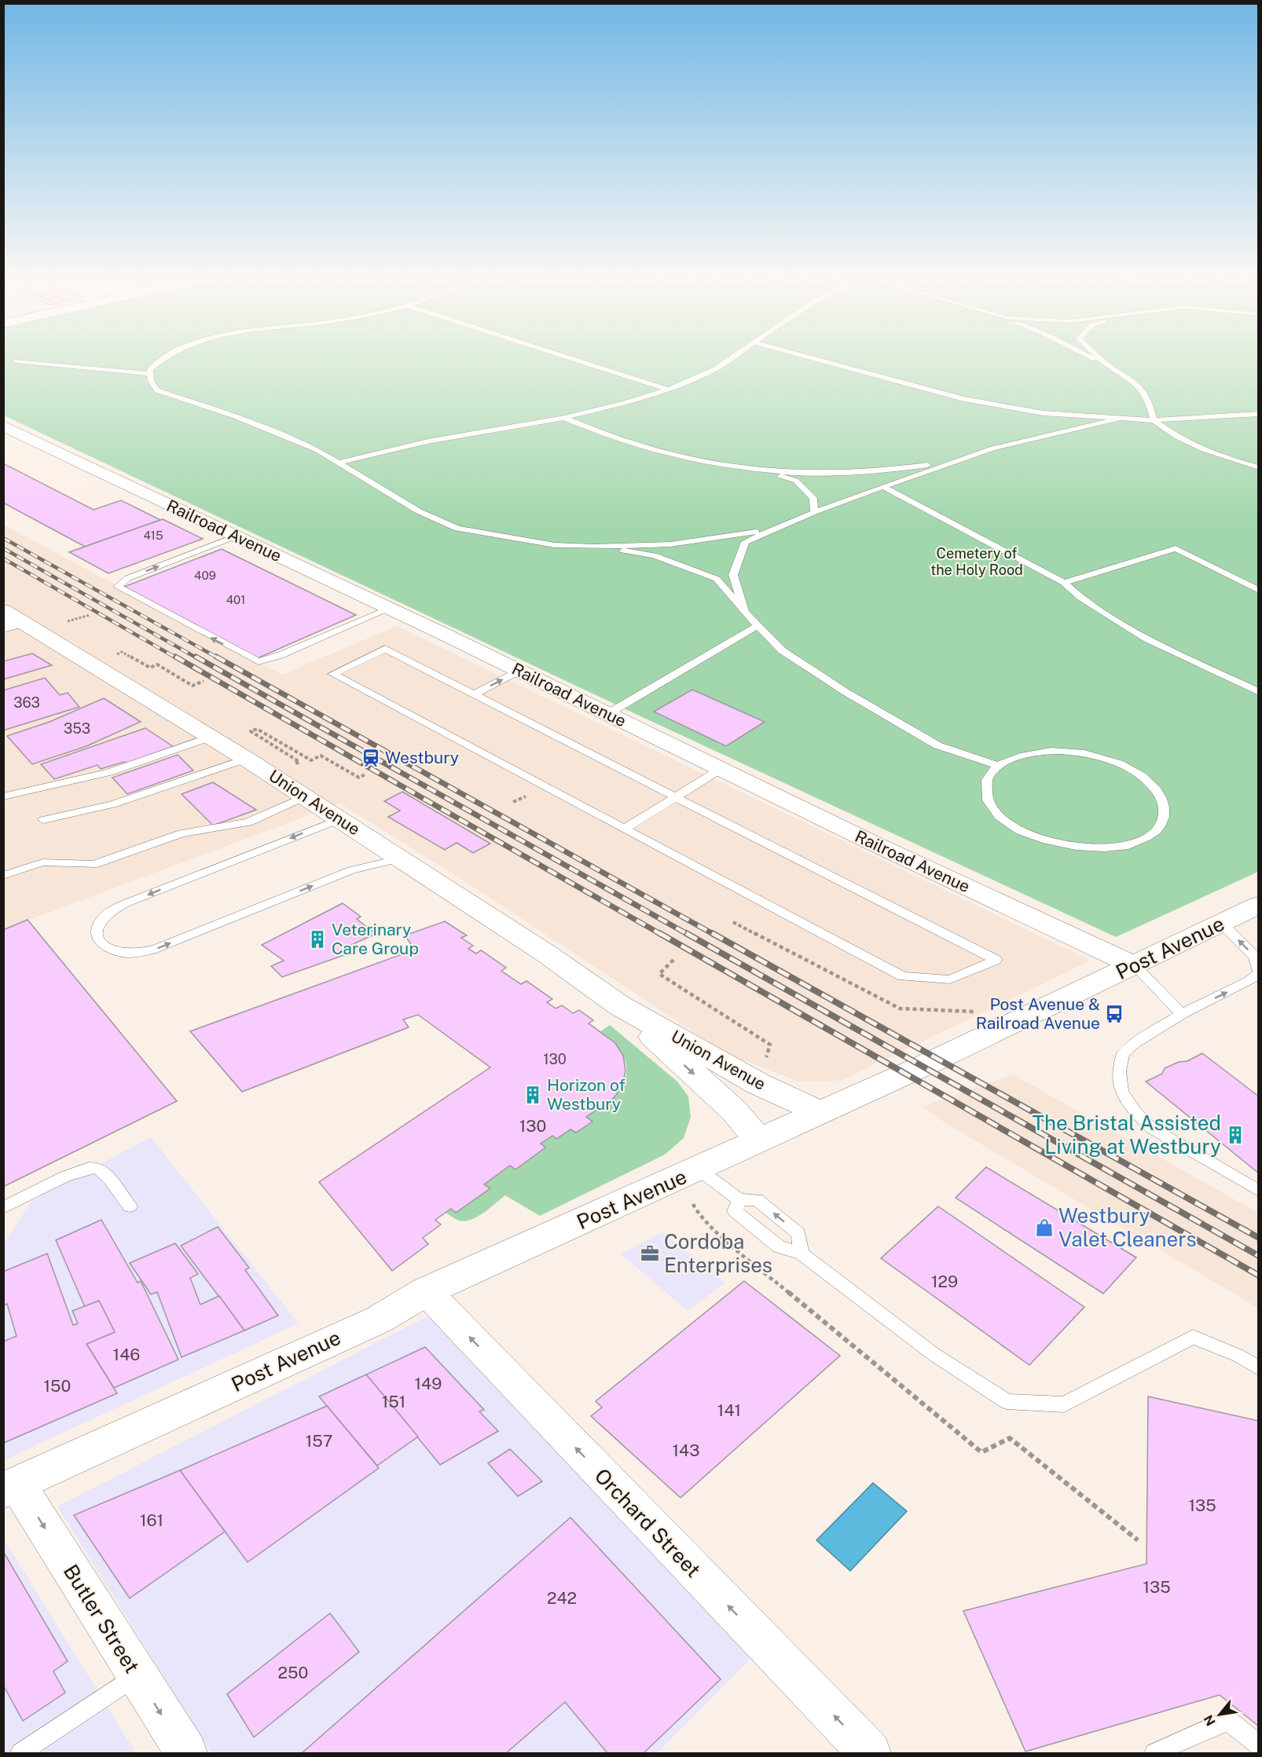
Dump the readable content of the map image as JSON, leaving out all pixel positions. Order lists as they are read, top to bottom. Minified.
{"streets":{"main road":["Union Avenue","Post Avenue"],"street":["Railroad Avenue","Orchard Street","Butler Street"]},"crossings":[["Railroad Avenue","Post Avenue"],["Union Avenue","Post Avenue"],["Post Avenue","Orchard Street"],["Post Avenue","Butler Street"]],"one_way":["Orchard Street","Butler Street"],"parks":["Cemetery of the Holy Rood"],"places":{"station":["Westbury"],"building":["Veterinary Care Group","Horizon of Westbury","The Bristal Assisted Living at Westbury"],"bus stop":["Post Avenue & Railroad Avenue"],"shop":["Westbury Valet Cleaners"],"office":["Cordoba Enterprises"]},"house_numbers":["415","409","401","363","353","130","130","129","146","149","150","151","141","157","143","135","161","135","242","250"],"north":"bottom left"}
